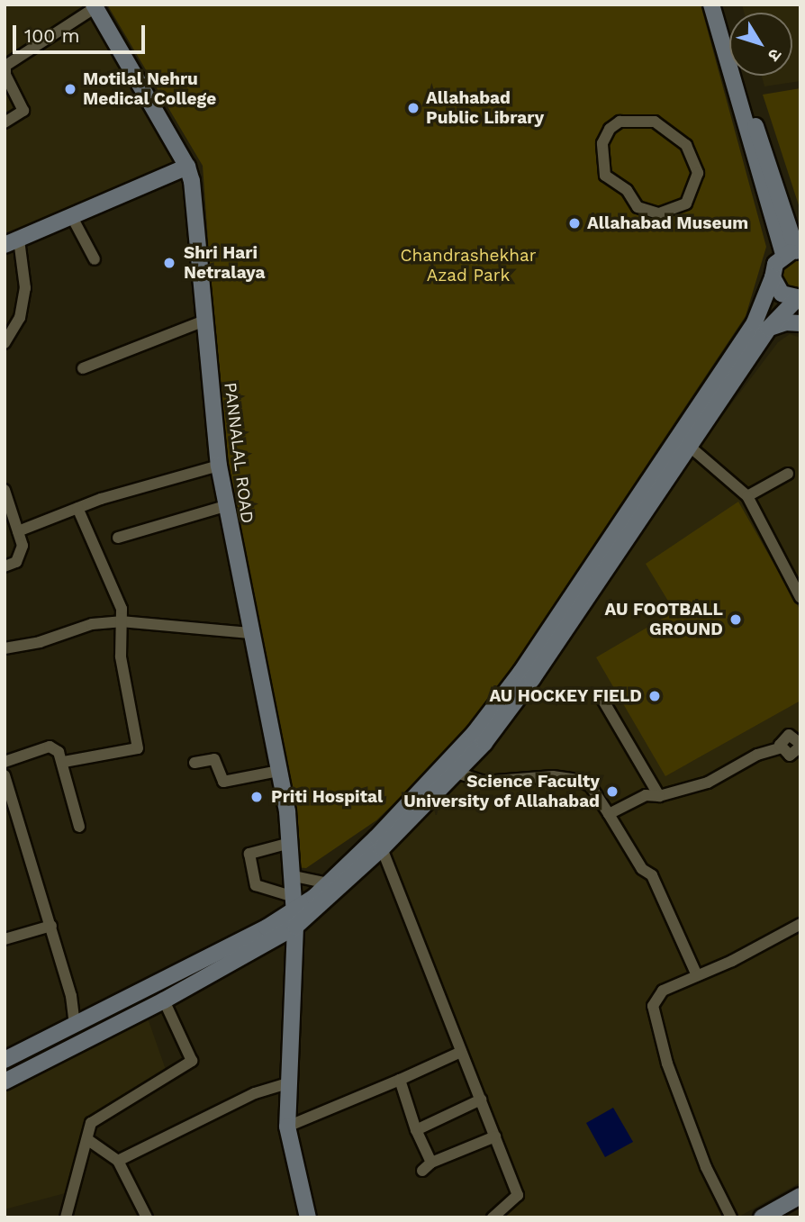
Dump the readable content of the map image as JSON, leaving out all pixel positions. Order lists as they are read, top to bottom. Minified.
{"streets":{"street":["PANNALAL ROAD"]},"parks":["Chandrashekhar Azad Park"],"places":["Motilal Nehru Medical College","Allahabad Public Library","Allahabad Museum","Shri Hari Netralaya","AU FOOTBALL GROUND","AU HOCKEY FIELD","Science Faculty University of Allahabad","Priti Hospital"],"scale_bar":"100 m","north":"bottom right"}
